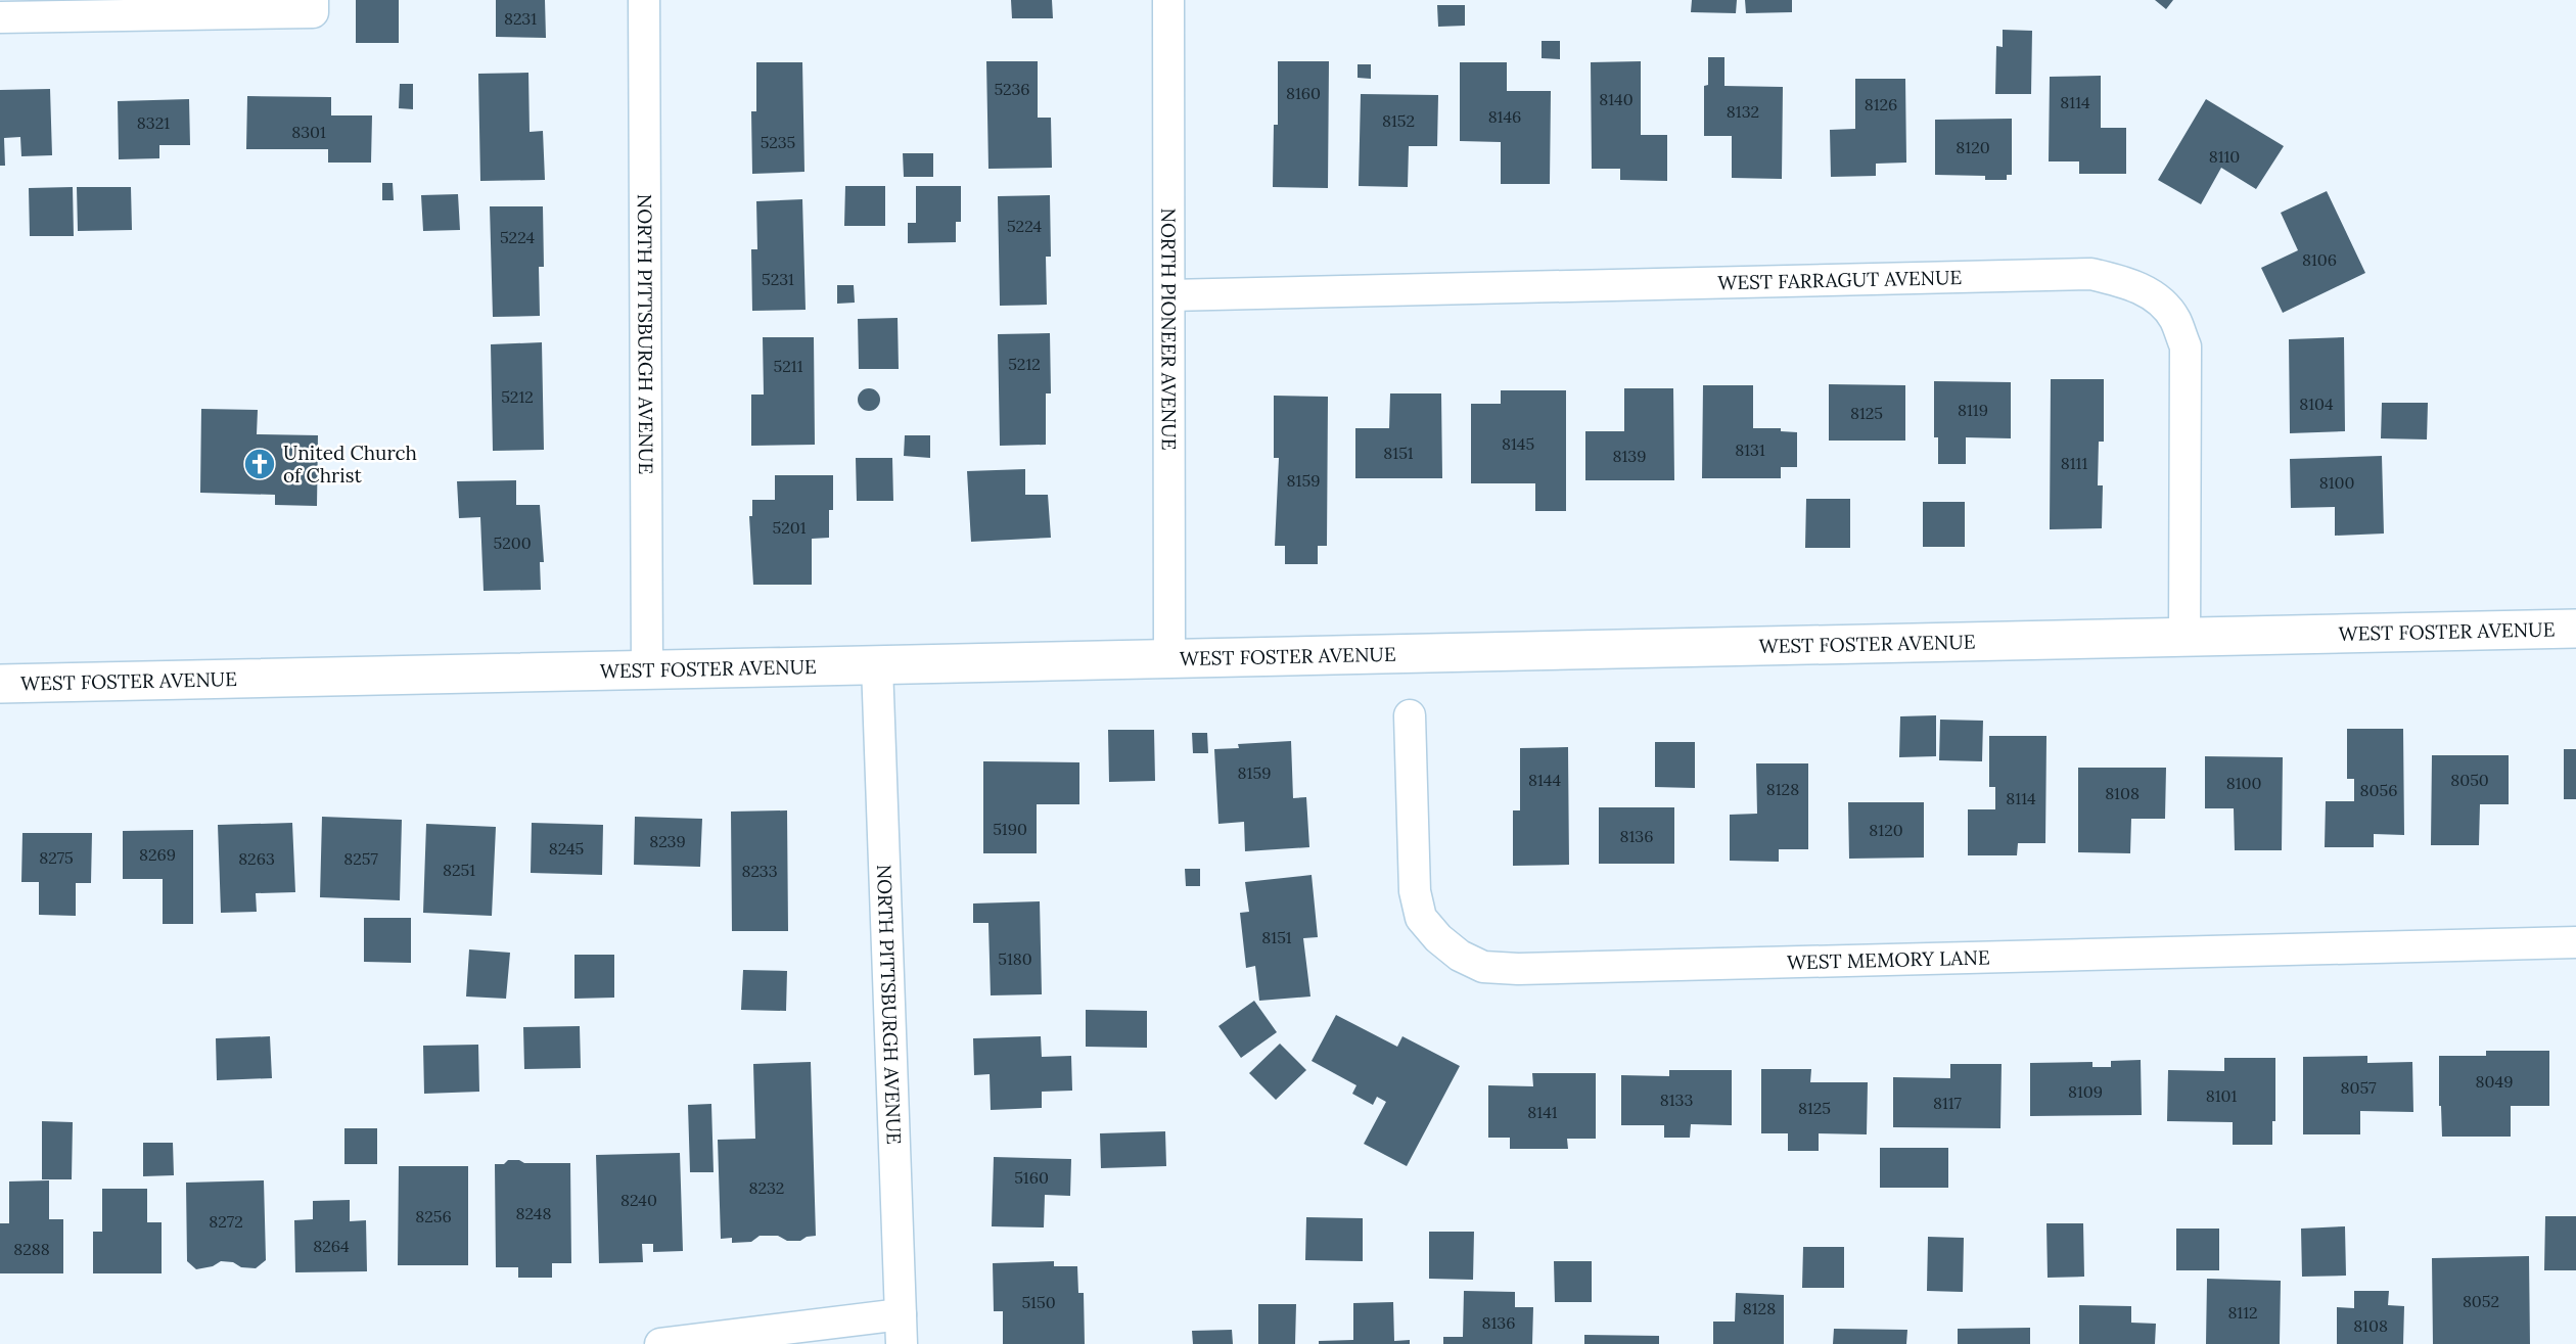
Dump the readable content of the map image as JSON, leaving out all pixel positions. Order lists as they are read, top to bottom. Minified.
{"streets":{"street":["WEST FARRAGUT AVENUE","NORTH PIONEER AVENUE","NORTH PITTSBURGH AVENUE","WEST FOSTER AVENUE","WEST MEMORY LANE"]},"crossings":[["WEST FARRAGUT AVENUE","NORTH PIONEER AVENUE"],["WEST FARRAGUT AVENUE","WEST FOSTER AVENUE"],["NORTH PIONEER AVENUE","WEST FOSTER AVENUE"],["NORTH PITTSBURGH AVENUE","WEST FOSTER AVENUE"]],"places":{"church":["United Church of Christ"]},"house_numbers":["8231","5236","8160","8140","8114","8126","8132","8146","8152","8321","8301","5235","8120","8110","5224","5224","8106","5231","5212","5211","5212","8104","8119","8125","8145","8131","8151","8139","8111","8159","8100","5201","5200","8159","8144","8050","8100","8128","8056","8108","8114","5190","8120","8136","8239","8245","8269","8275","8263","8257","8251","8233","8151","5180","8049","8057","8109","8101","8133","8117","8125","8141","5160","8232","8240","8248","8256","8272","8264","8288","8052","5150","8128","8112","8136","8108"]}
